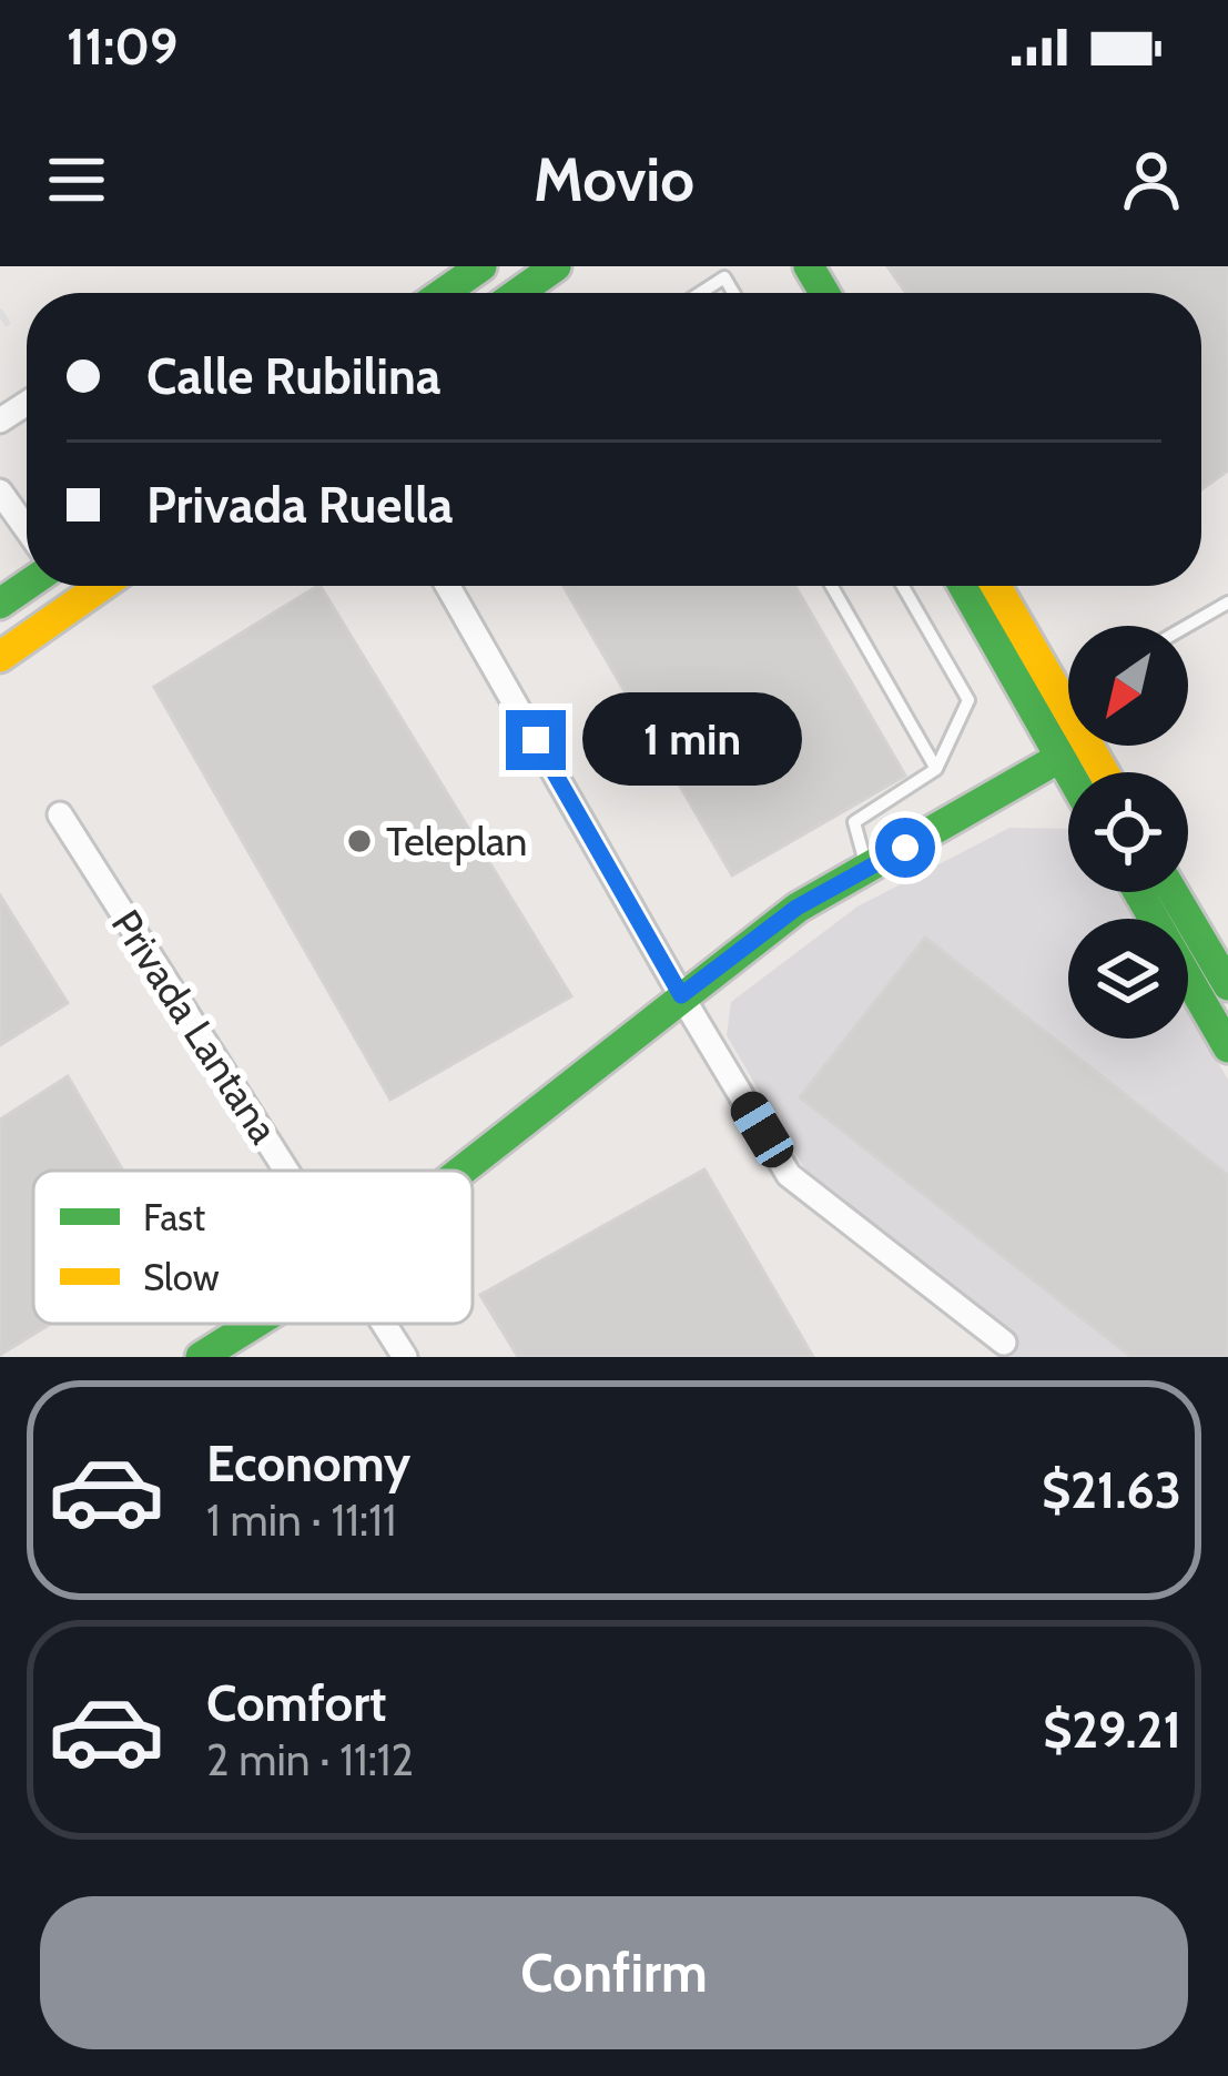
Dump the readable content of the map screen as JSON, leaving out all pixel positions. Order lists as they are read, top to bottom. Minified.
{"streets":{"street":["Privada Lantana"]},"places":["Teleplan"],"legend":["Fast","Slow"],"north":"bottom left","page":{"status":"11:09","header":"Movio","banner":["Calle Rubilina","Privada Ruella"],"bubble":"1 min","list":[{"name":"Economy","note":"1 min · 11:11","value":"$21.63"},{"name":"Comfort","note":"2 min · 11:12","value":"$29.21"}],"buttons":"Confirm"}}
